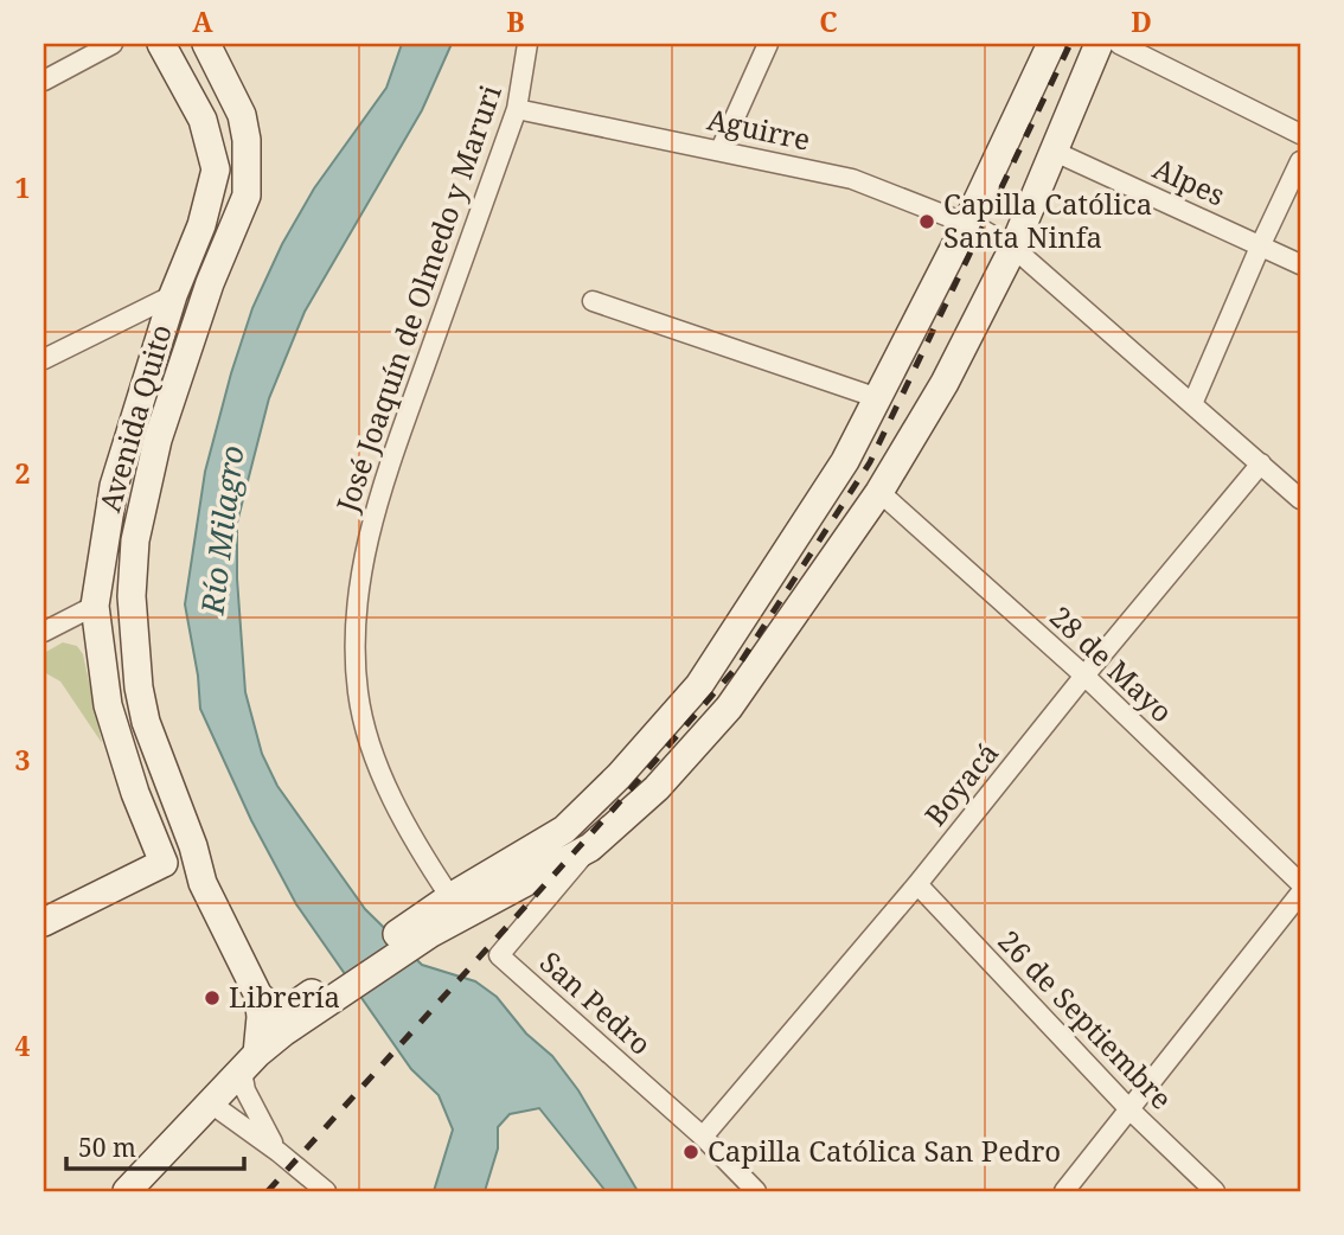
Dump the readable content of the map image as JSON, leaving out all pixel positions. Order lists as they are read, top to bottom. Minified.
{"streets":{"main road":["Avenida Quito"],"street":["Aguirre","Alpes","José Joaquín de Olmedo y Maruri","28 de Mayo","Boyacá","San Pedro","26 de Septiembre"]},"crossings":[["Aguirre","José Joaquín de Olmedo y Maruri"],["Aguirre","Boyacá"],["28 de Mayo","Boyacá"],["Boyacá","San Pedro"],["Boyacá","26 de Septiembre"]],"water":["Río Milagro"],"places":["Capilla Católica Santa Ninfa","Librería","Capilla Católica San Pedro"],"scale_bar":"50 m","grid":{"columns":["A","B","C","D"],"rows":["1","2","3","4"]}}
